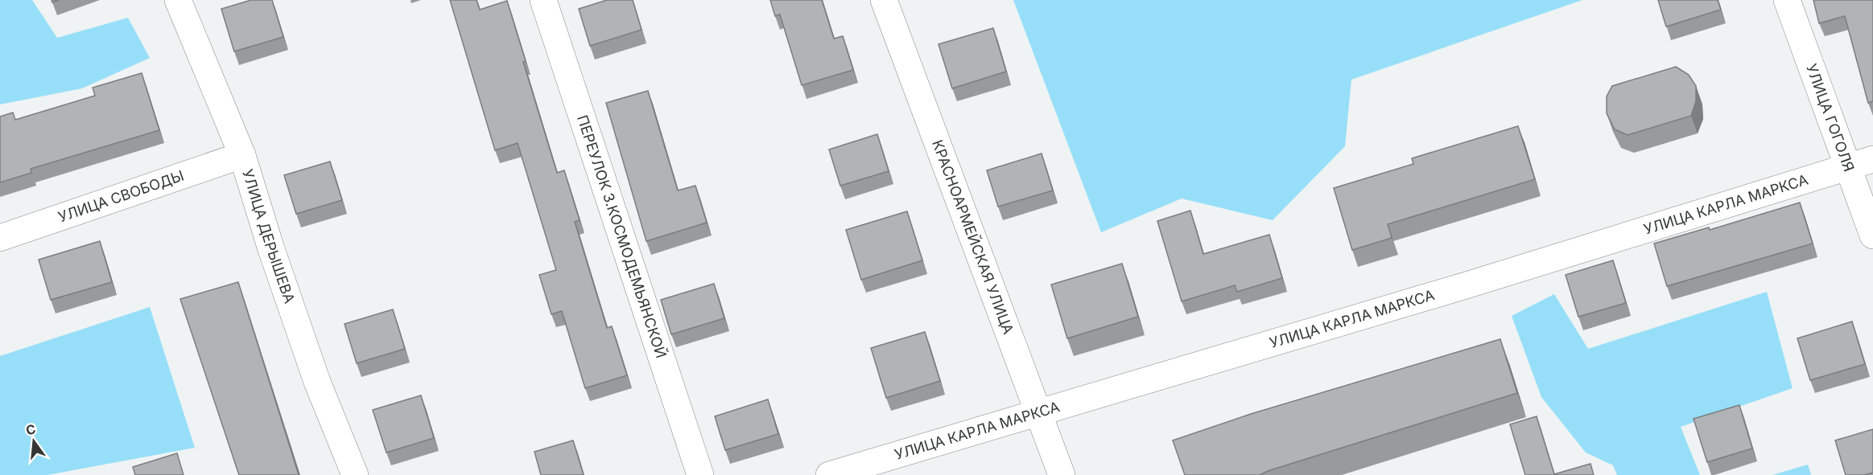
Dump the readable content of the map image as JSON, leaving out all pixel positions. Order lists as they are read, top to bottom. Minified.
{"streets":{"street":["УЛИЦА ГОГОЛЯ","УЛИЦА СВОБОДЫ","УЛИЦА КАРЛА МАРКСА","УЛИЦА ДЕРЫШЕВА","КРАСНОАРМЕЙСКАЯ УЛИЦА","ПЕРЕУЛОК З.КОСМОДЕМЬЯНСКОЙ"]},"crossings":[["УЛИЦА ГОГОЛЯ","УЛИЦА КАРЛА МАРКСА"],["УЛИЦА СВОБОДЫ","УЛИЦА ДЕРЫШЕВА"],["УЛИЦА КАРЛА МАРКСА","КРАСНОАРМЕЙСКАЯ УЛИЦА"]],"north":"top"}
